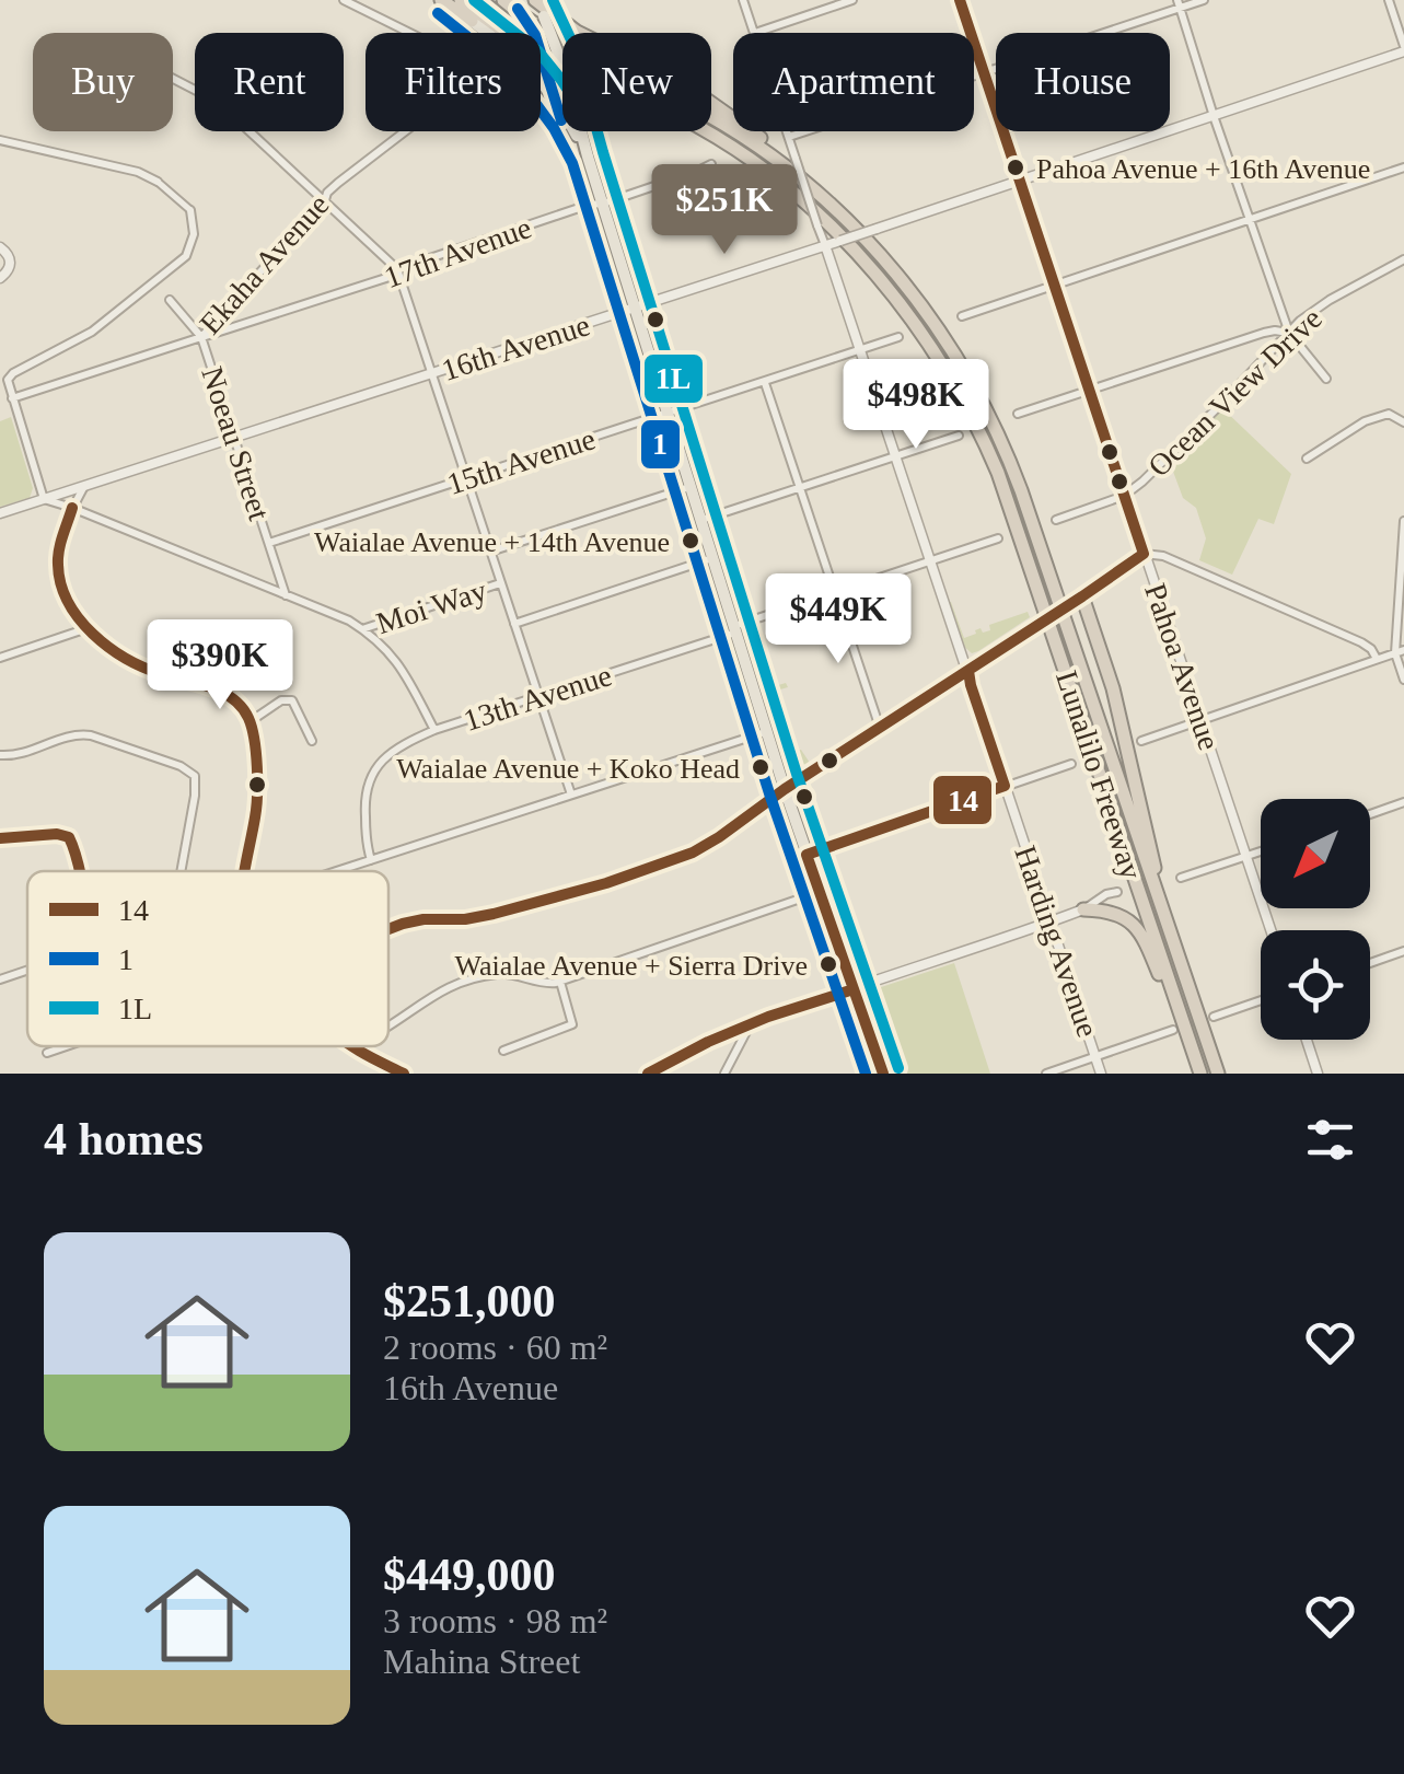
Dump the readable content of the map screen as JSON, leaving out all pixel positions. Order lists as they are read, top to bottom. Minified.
{"streets":{"highway":["Lunalilo Freeway"],"street":["17th Avenue","Ekaha Avenue","16th Avenue","Ocean View Drive","Noeau Street","15th Avenue","Moi Way","Pahoa Avenue","13th Avenue","Harding Avenue"]},"crossings":[["17th Avenue","Ekaha Avenue"],["17th Avenue","Noeau Street"],["Ekaha Avenue","Noeau Street"],["16th Avenue","Noeau Street"],["16th Avenue","Pahoa Avenue"],["16th Avenue","Harding Avenue"],["Ocean View Drive","Pahoa Avenue"],["Noeau Street","15th Avenue"],["15th Avenue","Harding Avenue"],["13th Avenue","Harding Avenue"]],"places":["Pahoa Avenue + 16th Avenue","Waialae Avenue + 14th Avenue","Waialae Avenue + Koko Head","Waialae Avenue + Sierra Drive"],"lines":["transit line 14","transit line 1L","transit line 1"],"legend":["14","1","1L"],"north":"bottom left","page":{"chip":["Buy","Rent","Filters","New","Apartment","House"],"price":["$251K","$498K","$449K","$390K"],"heading":"4 homes","list":[{"name":"$251,000","note":"2 rooms · 60 m² · 16th Avenue"},{"name":"$449,000","note":"3 rooms · 98 m² · Mahina Street"}]}}
